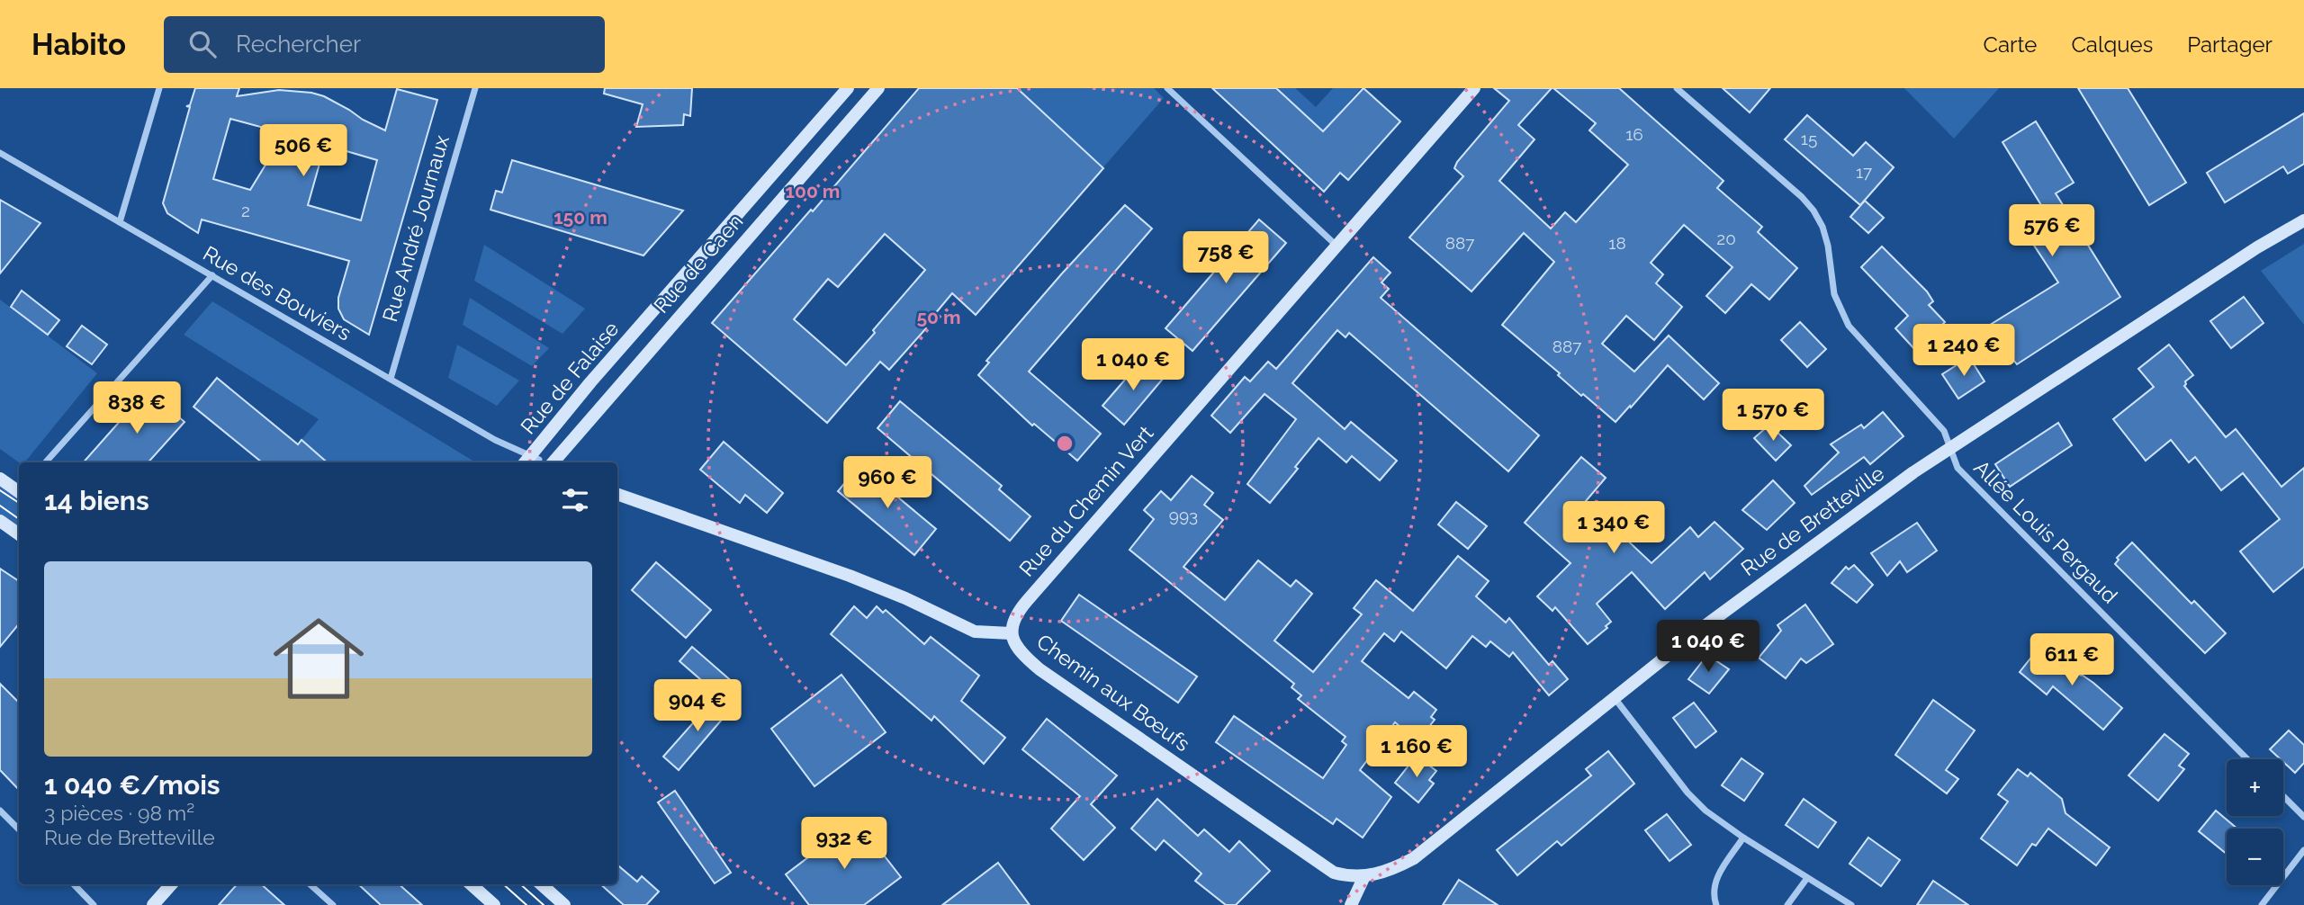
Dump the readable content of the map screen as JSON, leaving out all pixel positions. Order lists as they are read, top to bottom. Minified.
{"streets":{"main road":["Rue de Caen","Rue de Falaise","Rue du Chemin Vert","Rue de Bretteville","Chemin aux Bœufs"],"street":["Rue André Journaux","Rue des Bouviers","Allée Louis Pergaud"]},"crossings":[["Rue André Journaux","Rue des Bouviers"],["Rue du Chemin Vert","Chemin aux Bœufs"],["Rue de Bretteville","Allée Louis Pergaud"],["Rue de Bretteville","Chemin aux Bœufs"]],"house_numbers":["16","15","17","2","20","887","18","887","993"],"page":{"header":"Habito","search":"Rechercher","nav":["Carte","Calques","Partager"],"price":["506 €","576 €","758 €","1 240 €","1 040 €","838 €","1 570 €","960 €","1 340 €","1 040 €","611 €","904 €","1 160 €","932 €"],"heading":"14 biens","list":[{"name":"1 040 €/mois","note":"3 pièces · 98 m² · Rue de Bretteville"}],"map_buttons":["+","−"]},"rings":["100 m","150 m","50 m"]}
